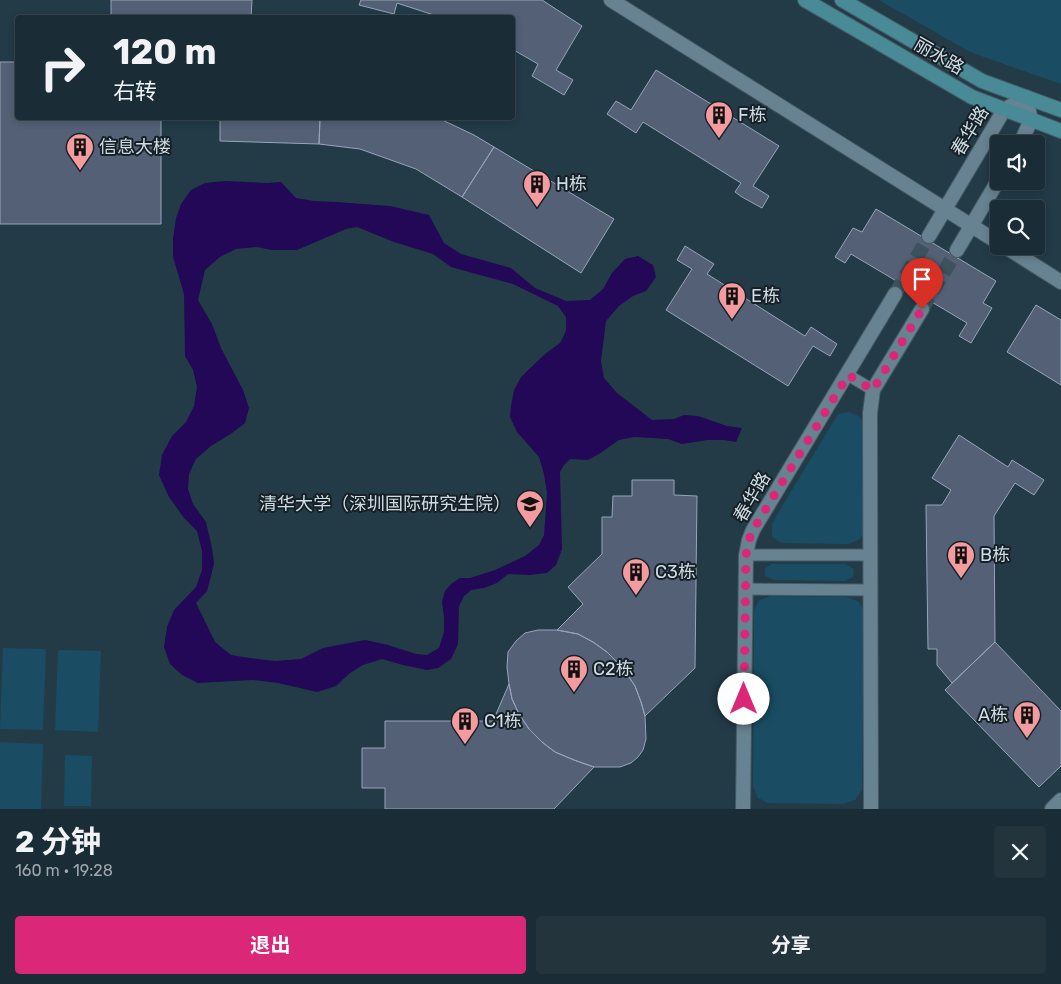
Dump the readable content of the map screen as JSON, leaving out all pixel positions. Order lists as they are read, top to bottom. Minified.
{"streets":{"main road":["丽水路"],"street":["春华路"]},"crossings":[["丽水路","春华路"]],"places":{"building":["F栋","信息大楼","H栋","E栋","B栋","C3栋","C2栋","A栋","C1栋"],"school or university":["清华大学（深圳国际研究生院）"]},"page":{"turn":["120 m","右转"],"heading":["2 分钟","160 m · 19:28"],"buttons":["退出","分享"]}}
